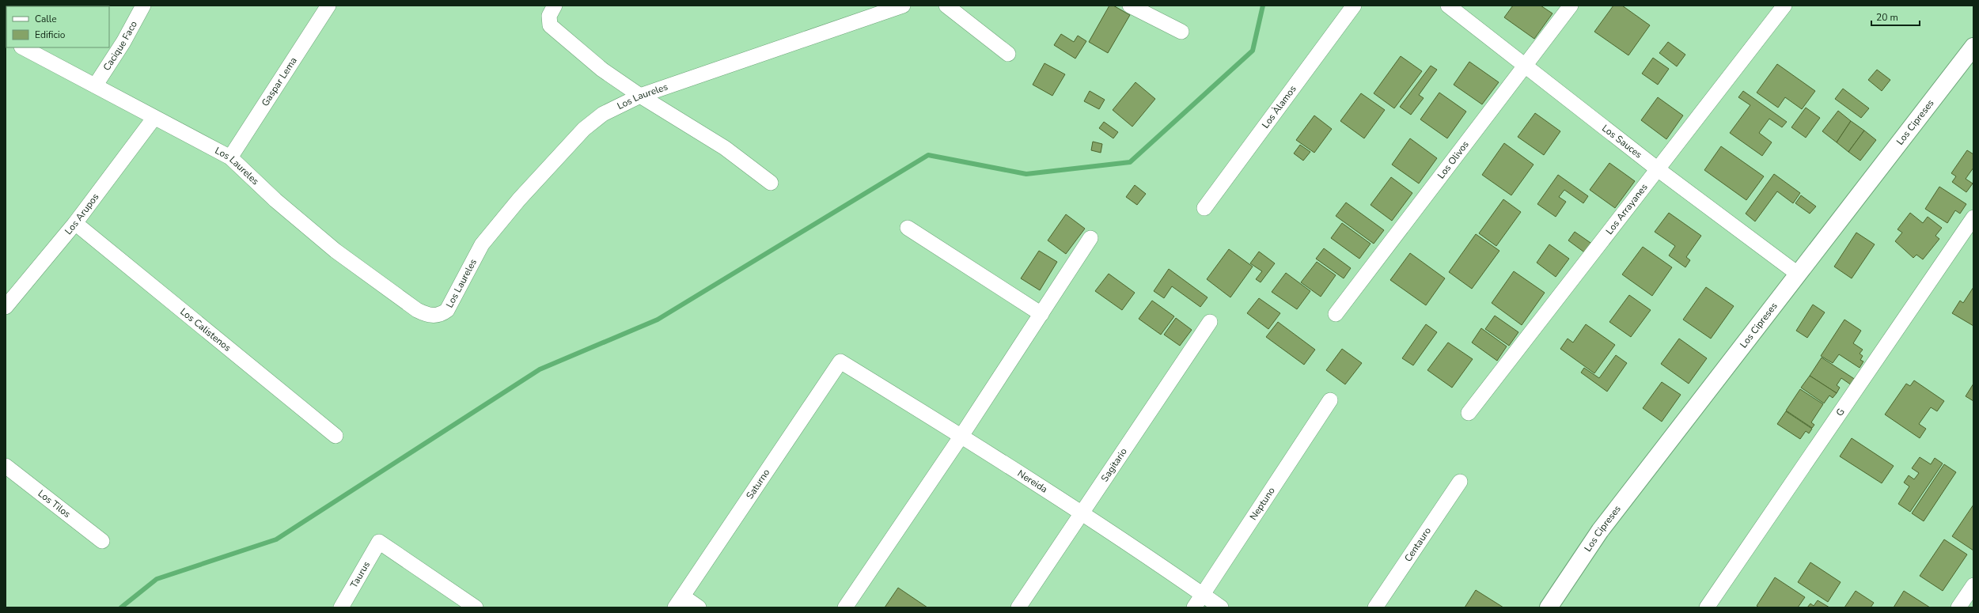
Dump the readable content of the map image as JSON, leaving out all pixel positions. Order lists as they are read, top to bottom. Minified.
{"streets":{"street":["Cacique Faco","Gaspar Lema","Los Laureles","Los Àlamos","Los Cipreses","Los Sauces","Los Olivos","Los Arrayanes","Los Arupos","Los Calistenos","G","Sagitario","Nereida","Saturno","Los Tilos","Neptuno","Centauro","Taurus"]},"crossings":[["Cacique Faco","Los Laureles"],["Gaspar Lema","Los Laureles"],["Los Laureles","Los Arupos"],["Los Cipreses","Los Sauces"],["Los Sauces","Los Olivos"],["Los Sauces","Los Arrayanes"],["Los Arupos","Los Calistenos"],["Sagitario","Nereida"],["Nereida","Saturno"],["Nereida","Neptuno"]],"legend":["Calle","Edificio"],"scale_bar":"20 m"}
